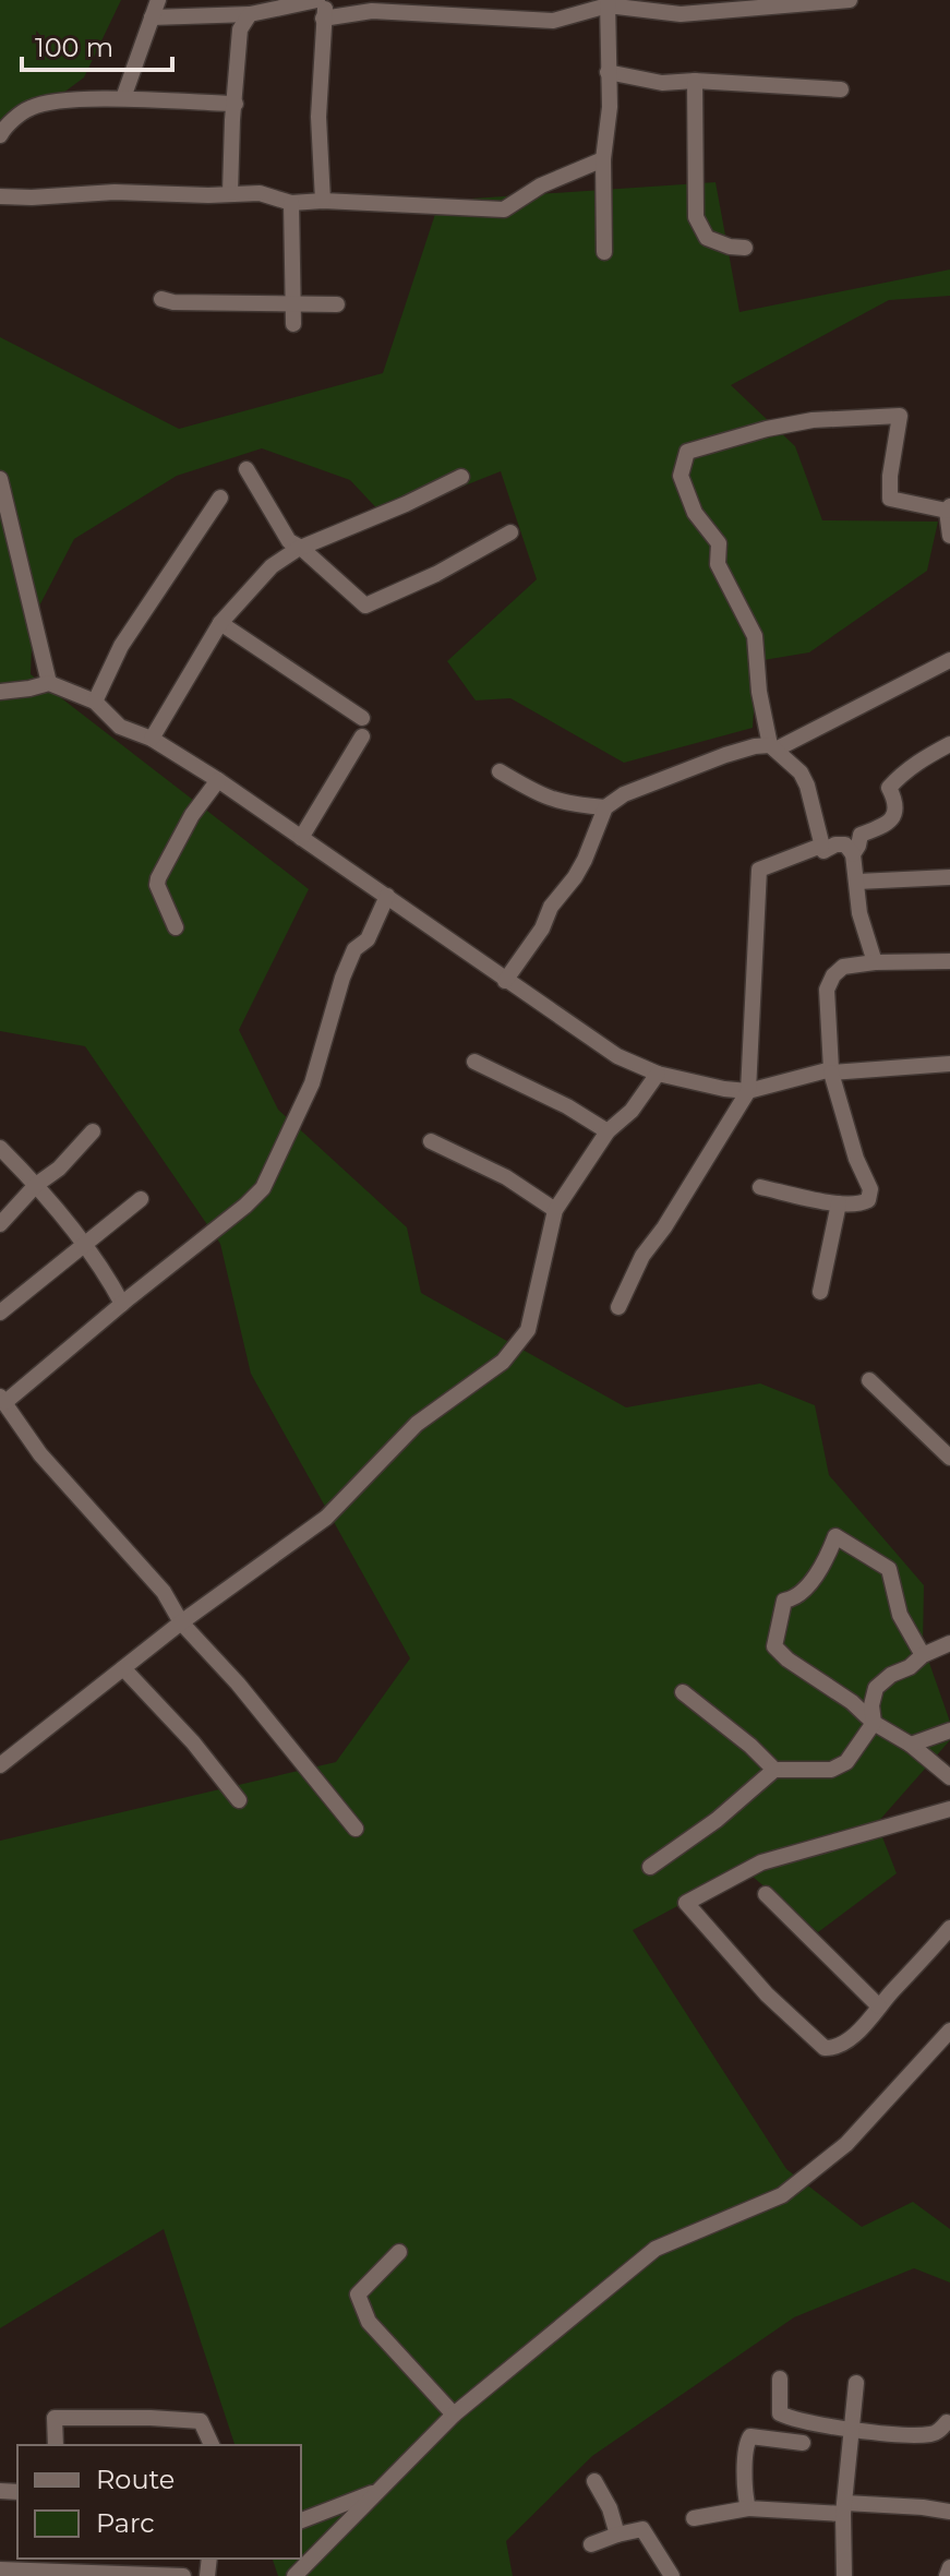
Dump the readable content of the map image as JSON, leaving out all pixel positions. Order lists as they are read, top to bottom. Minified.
{"legend":["Route","Parc"],"scale_bar":"100 m"}
